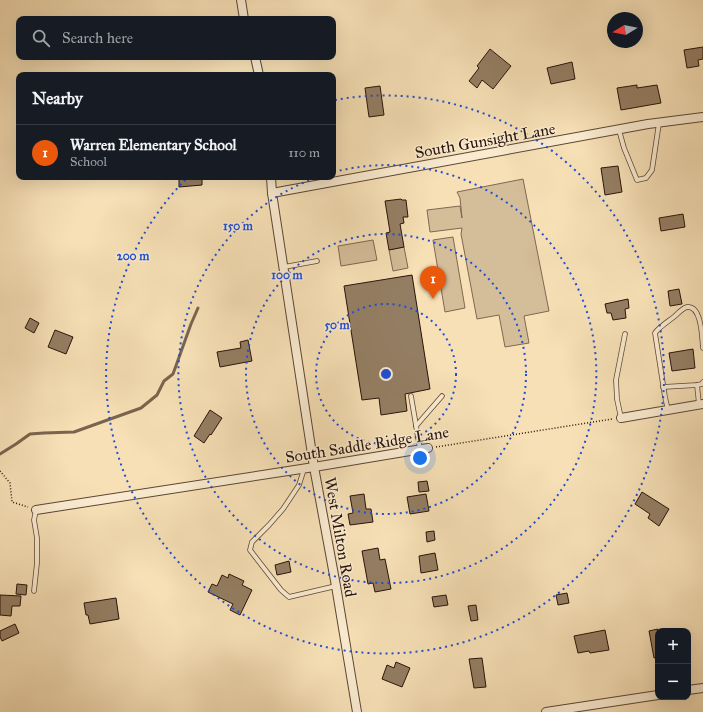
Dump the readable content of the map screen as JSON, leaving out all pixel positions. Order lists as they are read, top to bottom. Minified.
{"streets":{"street":["South Gunsight Lane","South Saddle Ridge Lane","West Milton Road"]},"crossings":[["South Gunsight Lane","West Milton Road"],["South Saddle Ridge Lane","West Milton Road"]],"north":"left","page":{"search":"Search here","heading":"Nearby","list":[{"mark":"1","name":"Warren Elementary School","note":"School","value":"110 m"}],"pins":"1","map_buttons":["+","−"]},"rings":["150 m","200 m","100 m","50 m"]}
